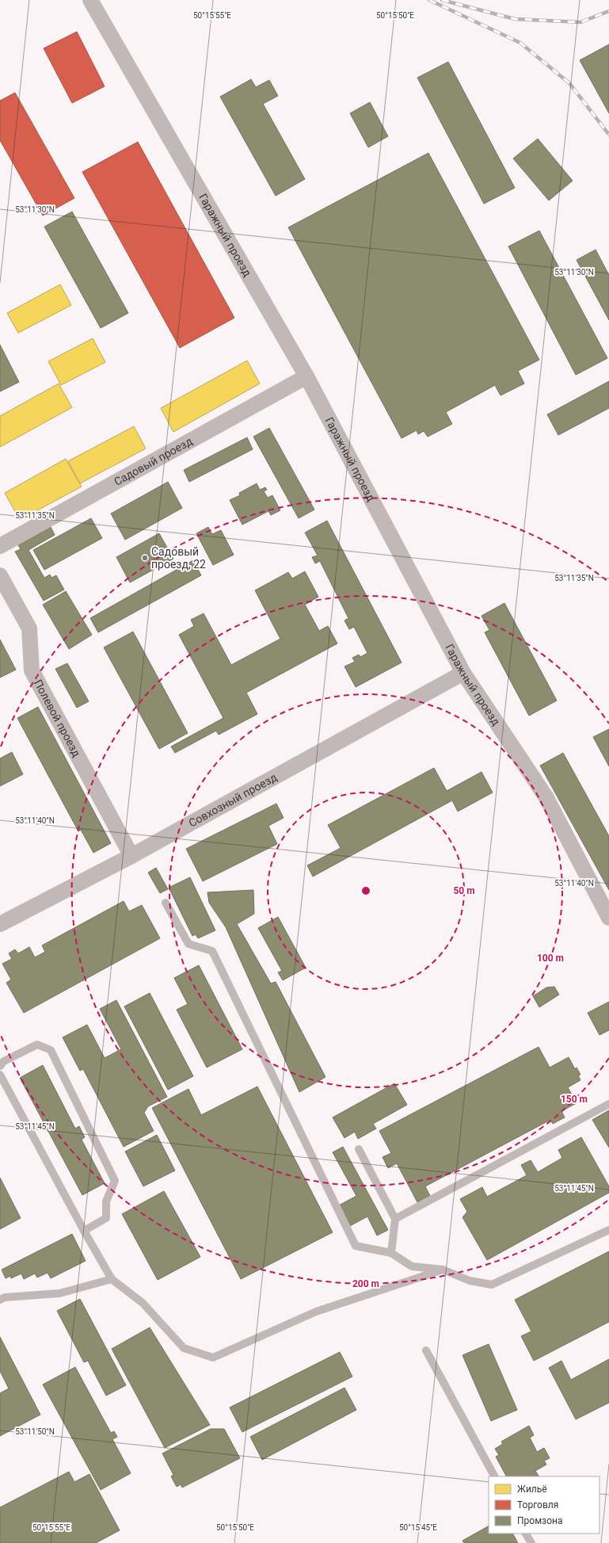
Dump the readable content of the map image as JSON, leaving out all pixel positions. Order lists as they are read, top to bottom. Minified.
{"streets":{"street":["Гаражный проезд","Садовый проезд","Полевой проезд","Совхозный проезд"]},"crossings":[["Гаражный проезд","Садовый проезд"],["Гаражный проезд","Совхозный проезд"],["Полевой проезд","Совхозный проезд"]],"places":["Садовый проезд, 22"],"legend":["Жильё","Торговля","Промзона"],"coordinates":["50°15'55\"E","50°15'50\"E","53°11'30\"N","53°11'35\"N","53°11'40\"N","53°11'45\"N","53°11'50\"N","50°15'45\"E"],"rings":["50 m","100 m","150 m","200 m"]}
